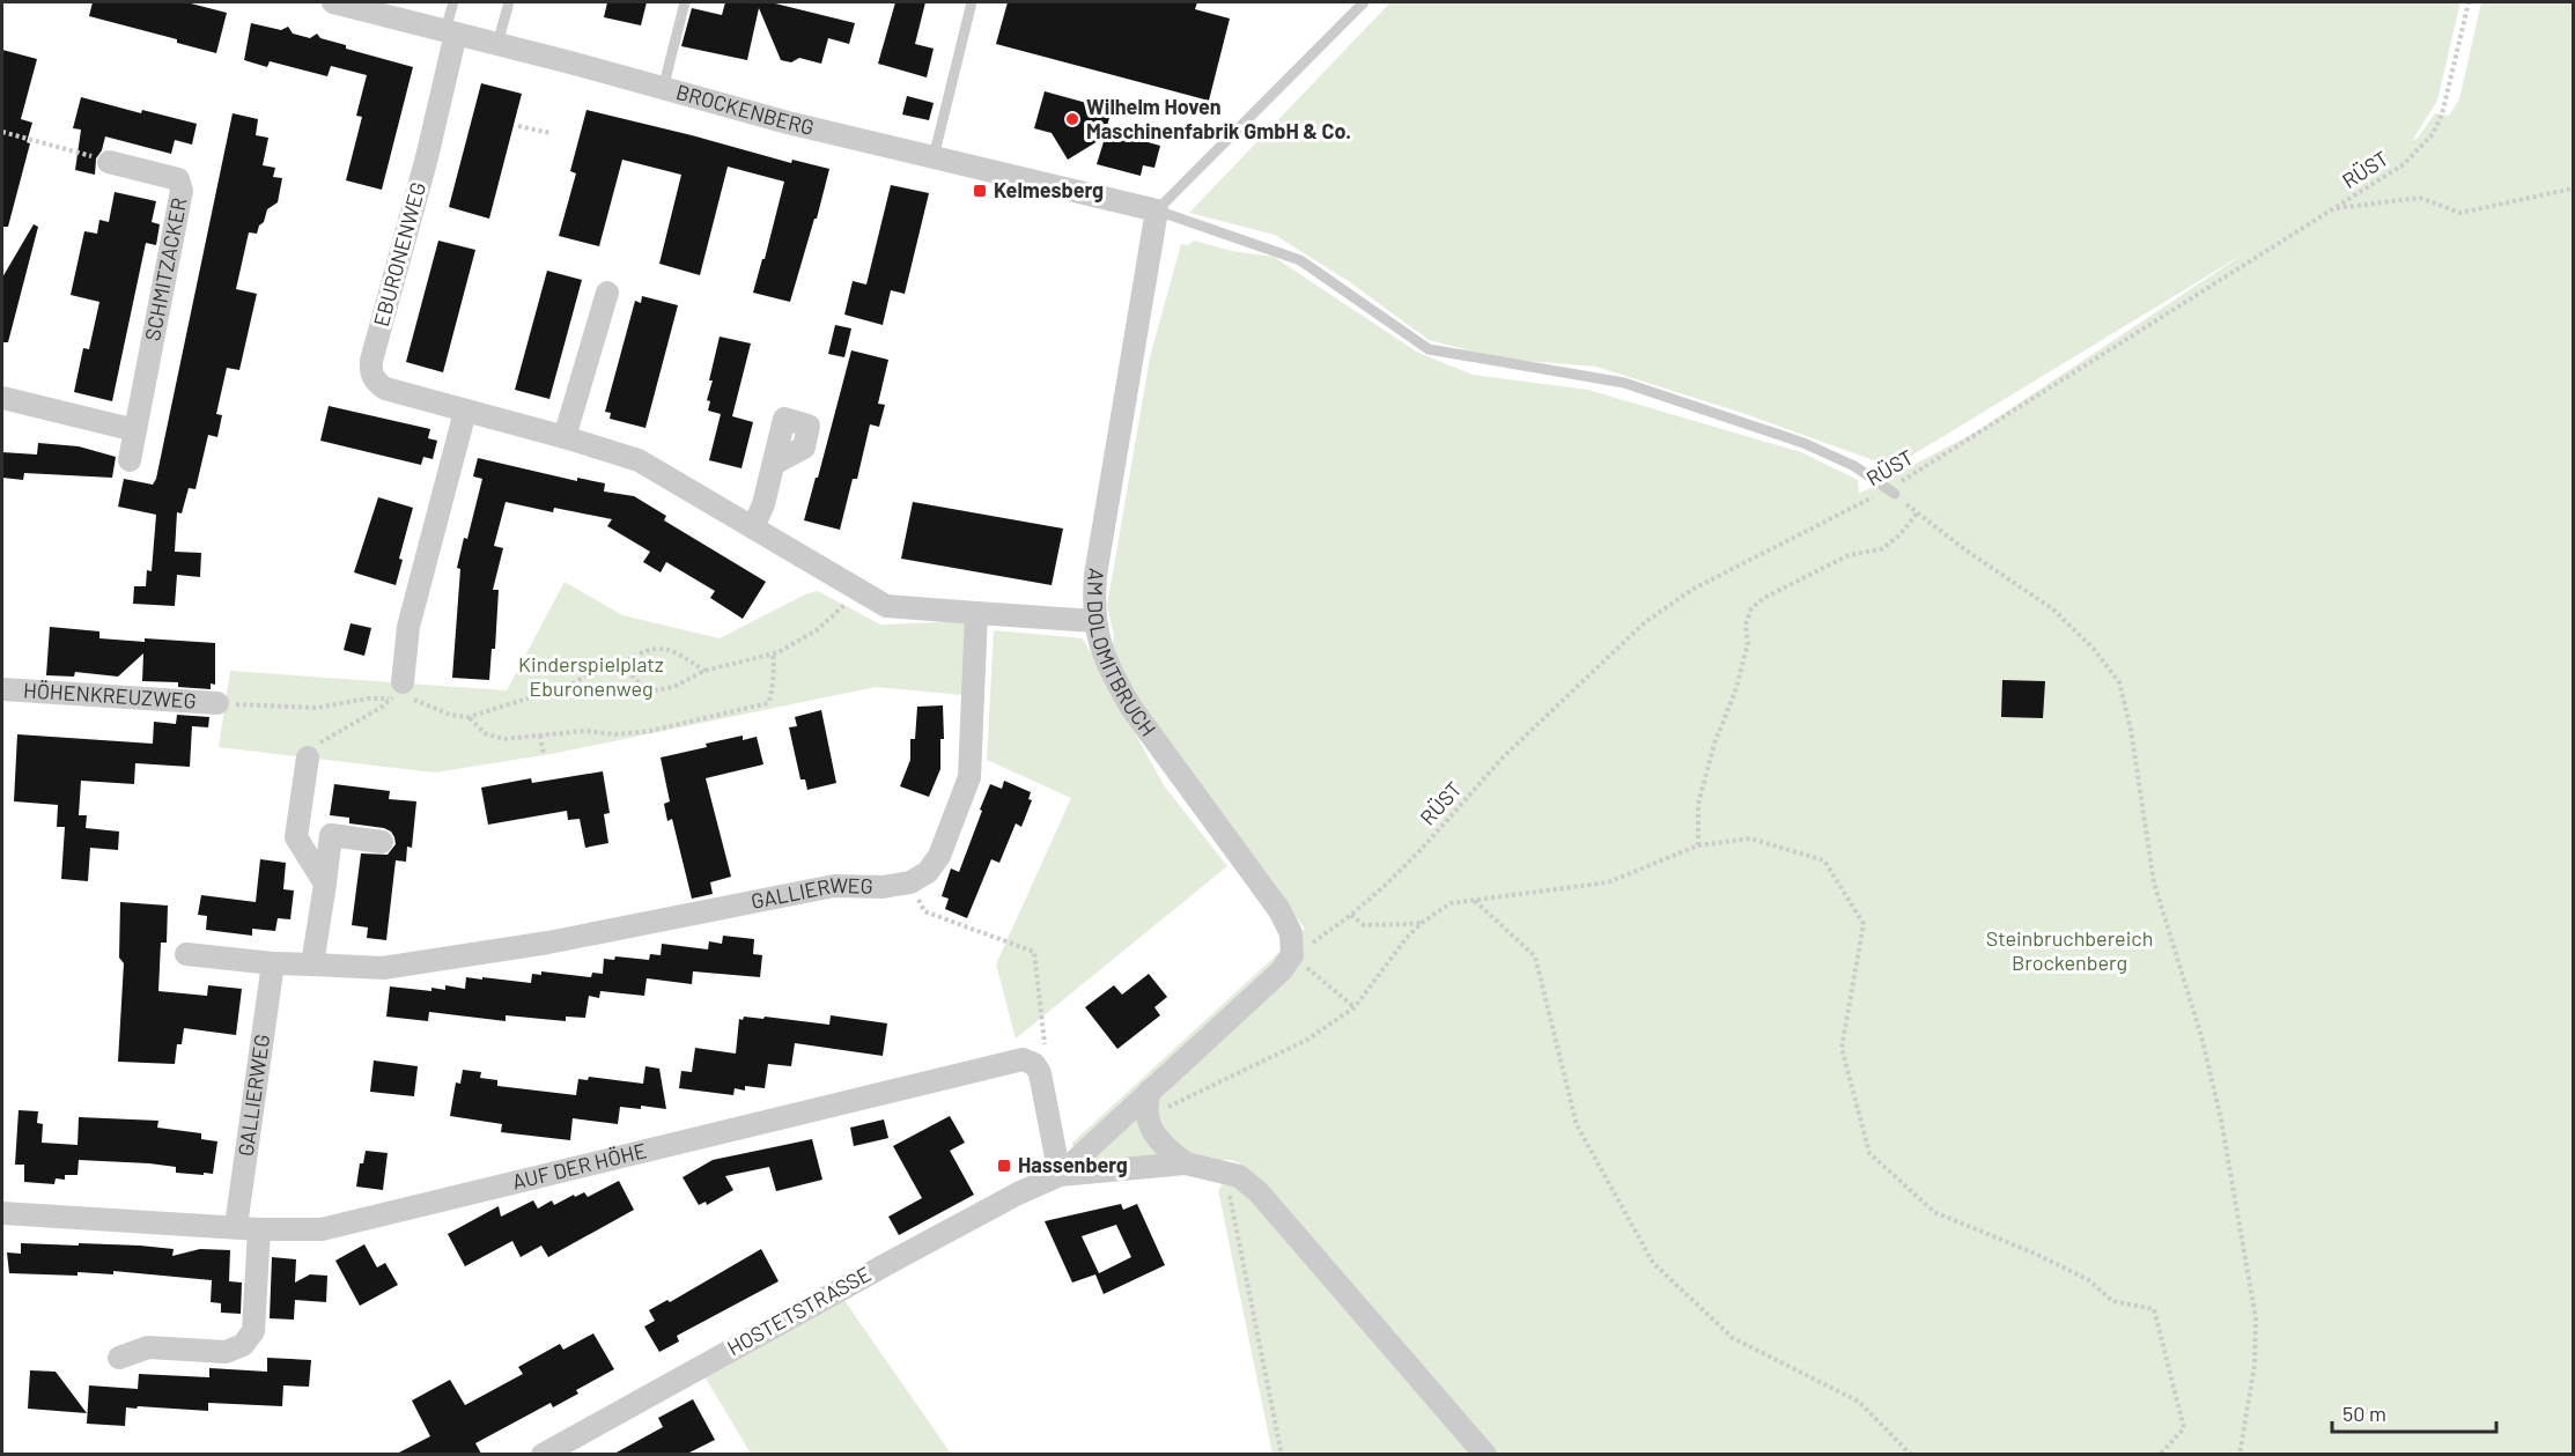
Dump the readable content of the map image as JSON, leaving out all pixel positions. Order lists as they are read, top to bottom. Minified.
{"streets":{"street":["BROCKENBERG","EBURONENWEG","SCHMITZACKER","AM DOLOMITBRUCH","HÖHENKREUZWEG","GALLIERWEG","AUF DER HÖHE","HOSTETSTRASSE"],"path":["RÜST"]},"crossings":[["BROCKENBERG","EBURONENWEG"],["BROCKENBERG","AM DOLOMITBRUCH"],["RÜST","AM DOLOMITBRUCH"],["RÜST","HOSTETSTRASSE"],["AM DOLOMITBRUCH","HOSTETSTRASSE"],["GALLIERWEG","AUF DER HÖHE"]],"parks":["Kinderspielplatz Eburonenweg","Steinbruchbereich Brockenberg"],"places":{"other":["Wilhelm Hoven Maschinenfabrik GmbH & Co."],"transit":["Kelmesberg","Hassenberg"]},"scale_bar":"50 m"}
